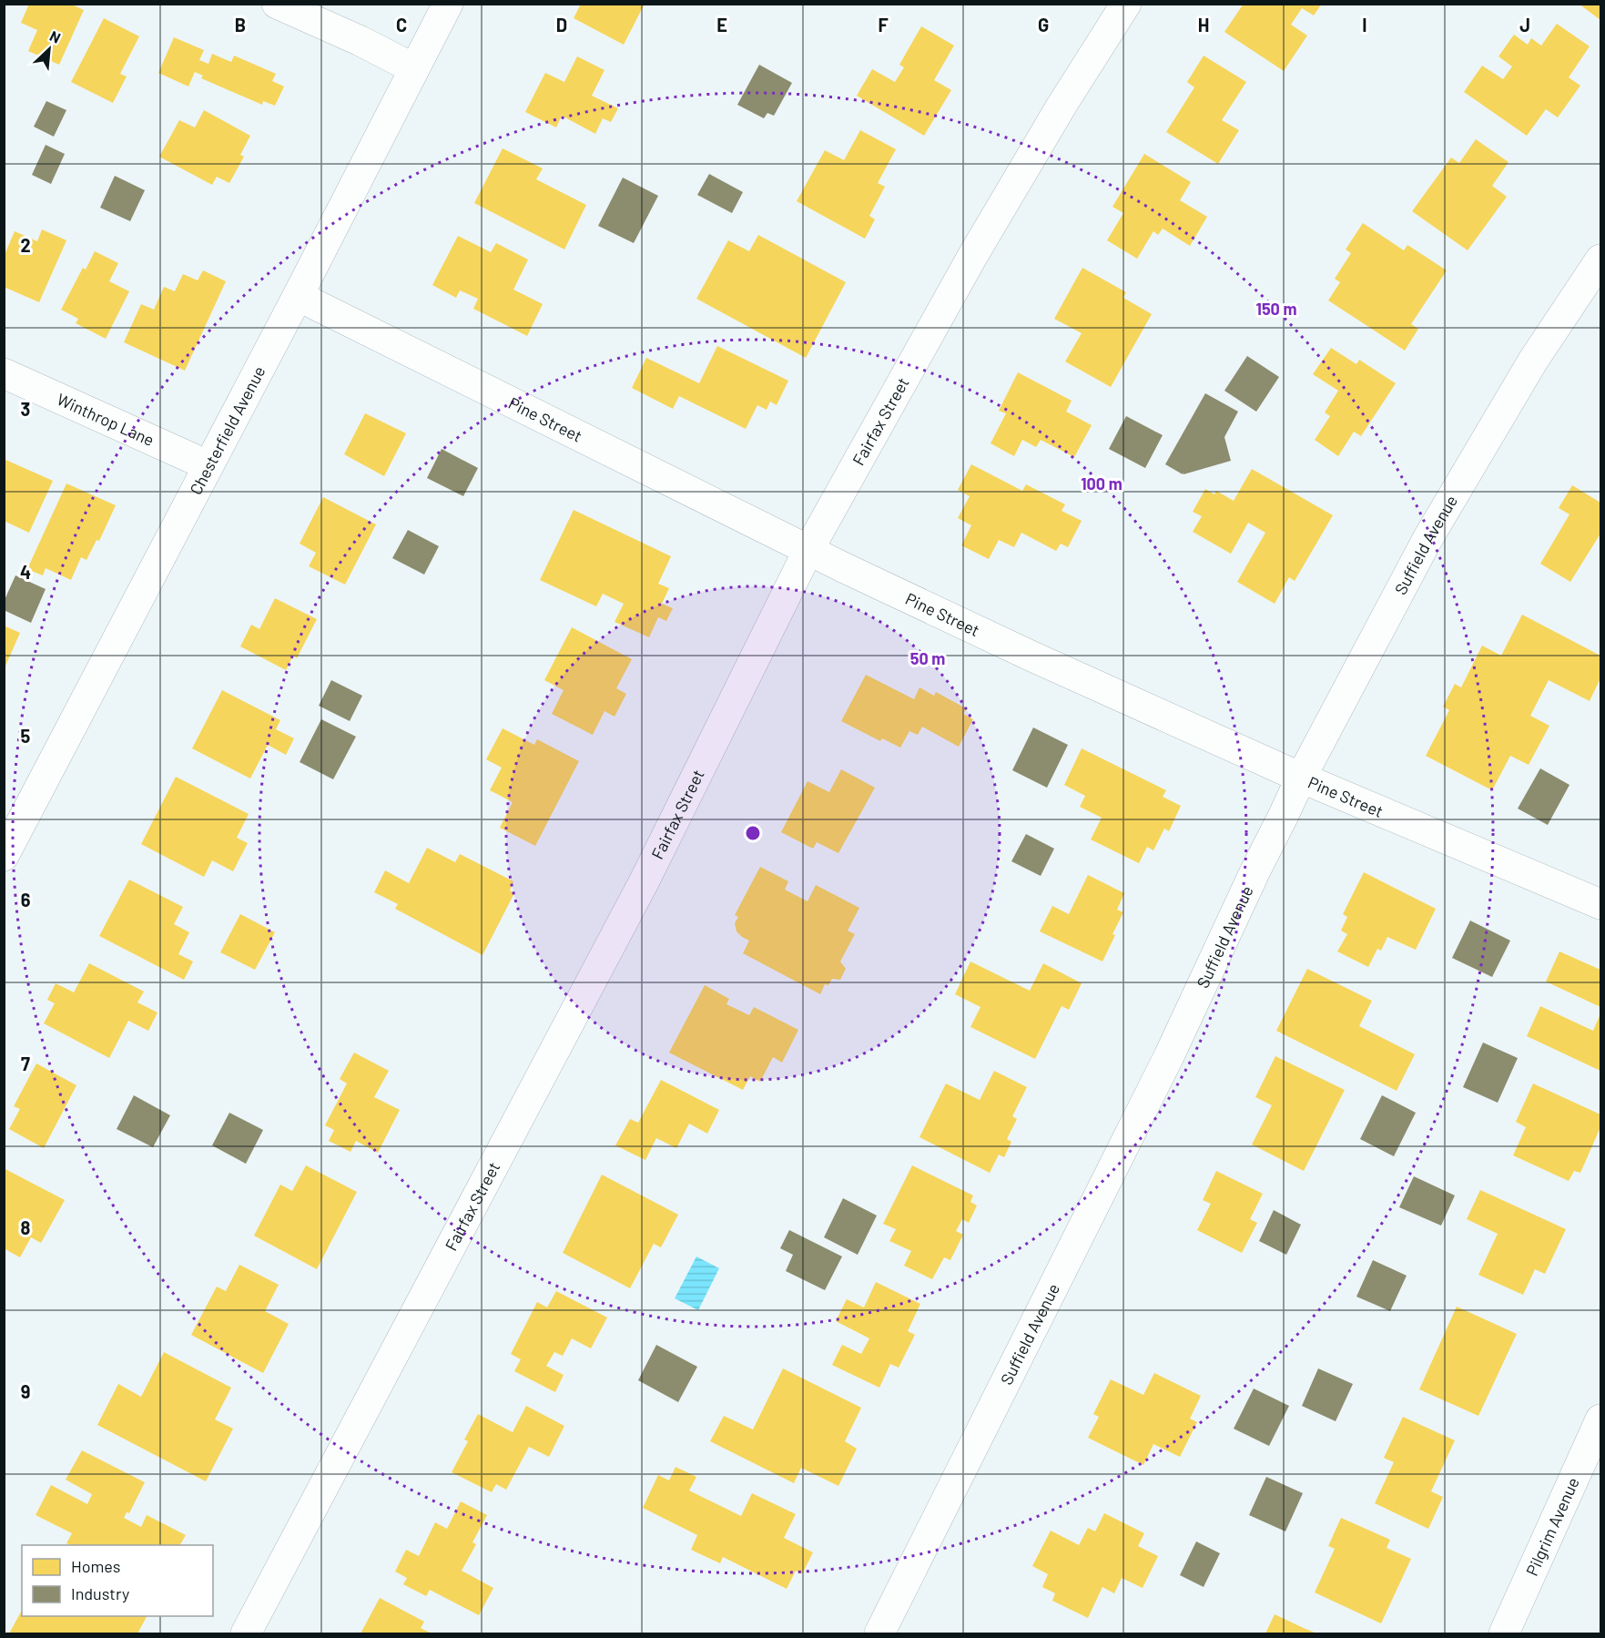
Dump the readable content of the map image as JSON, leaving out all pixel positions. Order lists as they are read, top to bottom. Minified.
{"streets":{"street":["Winthrop Lane","Pine Street","Fairfax Street","Chesterfield Avenue","Suffield Avenue","Pilgrim Avenue"]},"crossings":[["Winthrop Lane","Chesterfield Avenue"],["Pine Street","Fairfax Street"],["Pine Street","Chesterfield Avenue"],["Pine Street","Suffield Avenue"]],"legend":["Homes","Industry"],"north":"top right","grid":{"columns":["B","C","D","E","F","G","H","I","J"],"rows":["2","3","4","5","6","7","8","9"]},"rings":["150 m","100 m","50 m"]}
